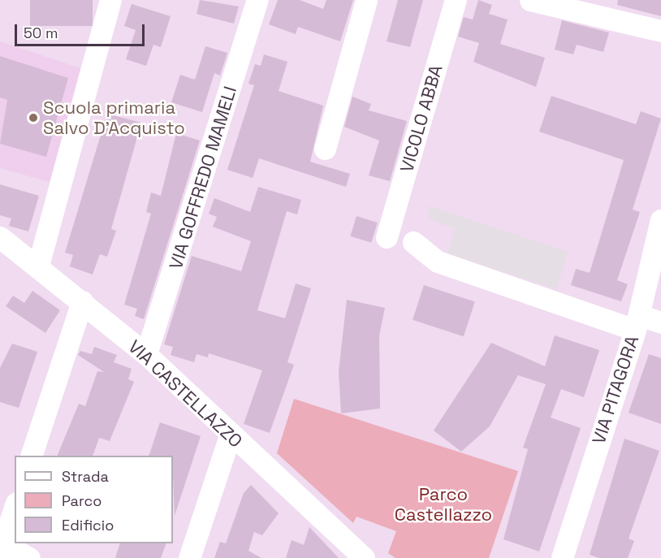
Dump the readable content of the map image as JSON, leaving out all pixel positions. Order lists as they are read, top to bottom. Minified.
{"streets":{"street":["VICOLO ABBA","VIA GOFFREDO MAMELI","VIA PITAGORA","VIA CASTELLAZZO"]},"crossings":[["VIA GOFFREDO MAMELI","VIA CASTELLAZZO"]],"parks":["Parco Castellazzo"],"places":["Scuola primaria Salvo D'Acquisto"],"legend":["Strada","Parco","Edificio"],"scale_bar":"50 m"}
